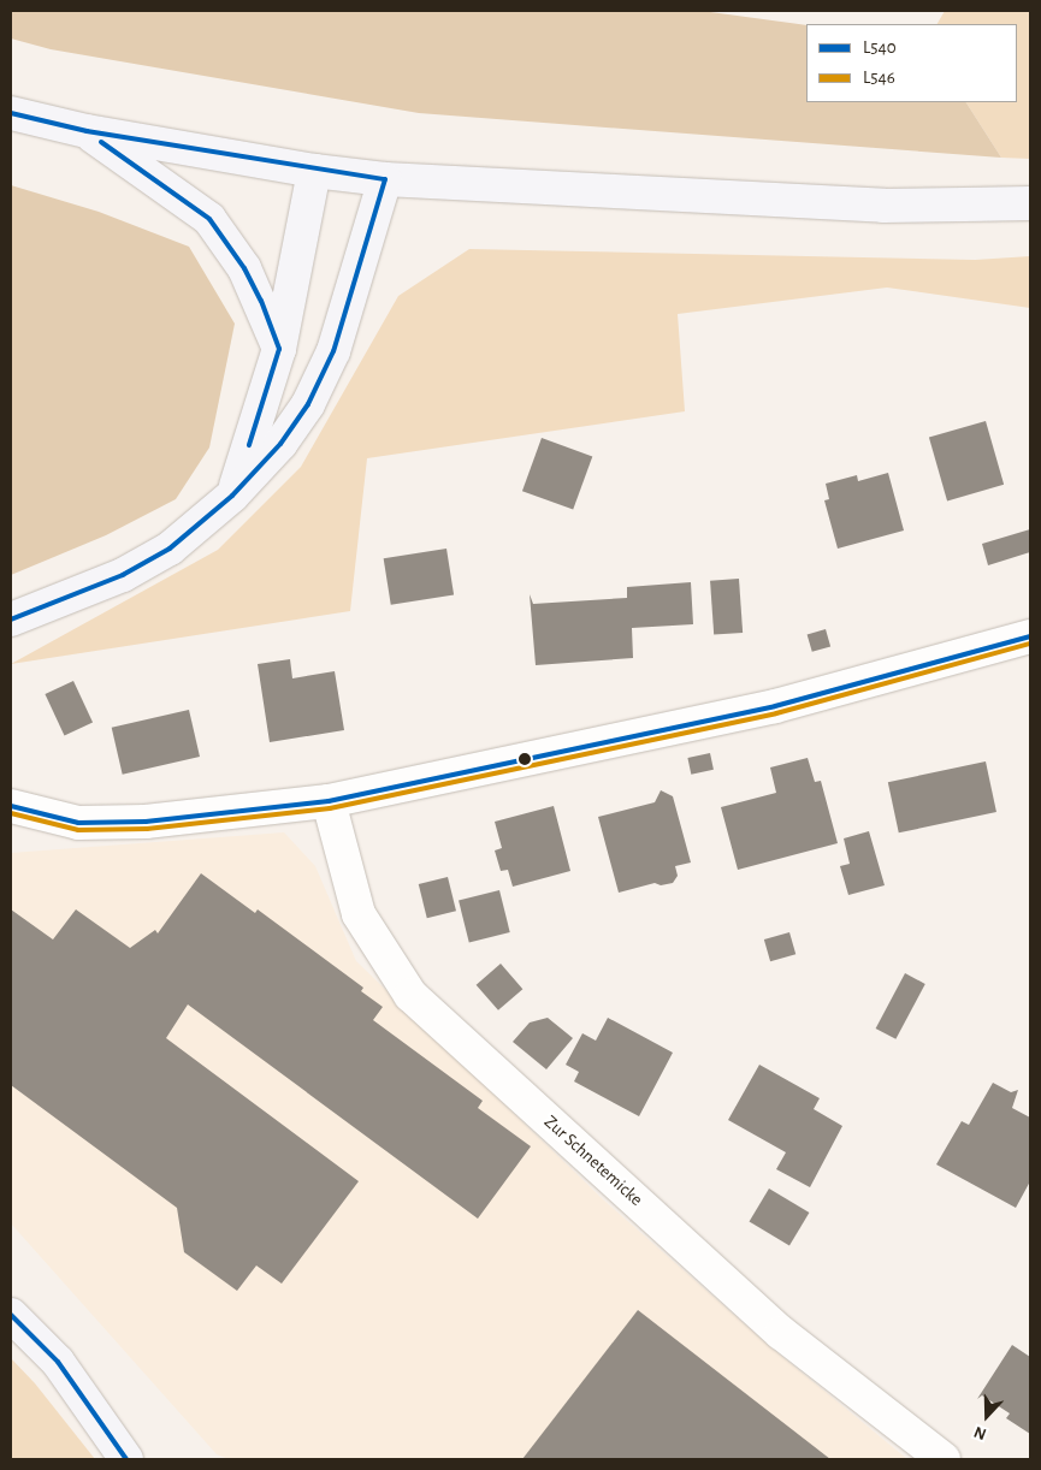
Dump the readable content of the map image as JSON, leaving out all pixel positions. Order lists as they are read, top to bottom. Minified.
{"streets":{"street":["Zur Schnetemicke"]},"lines":["transit line L540","transit line L546"],"legend":["L540","L546"],"north":"bottom"}
